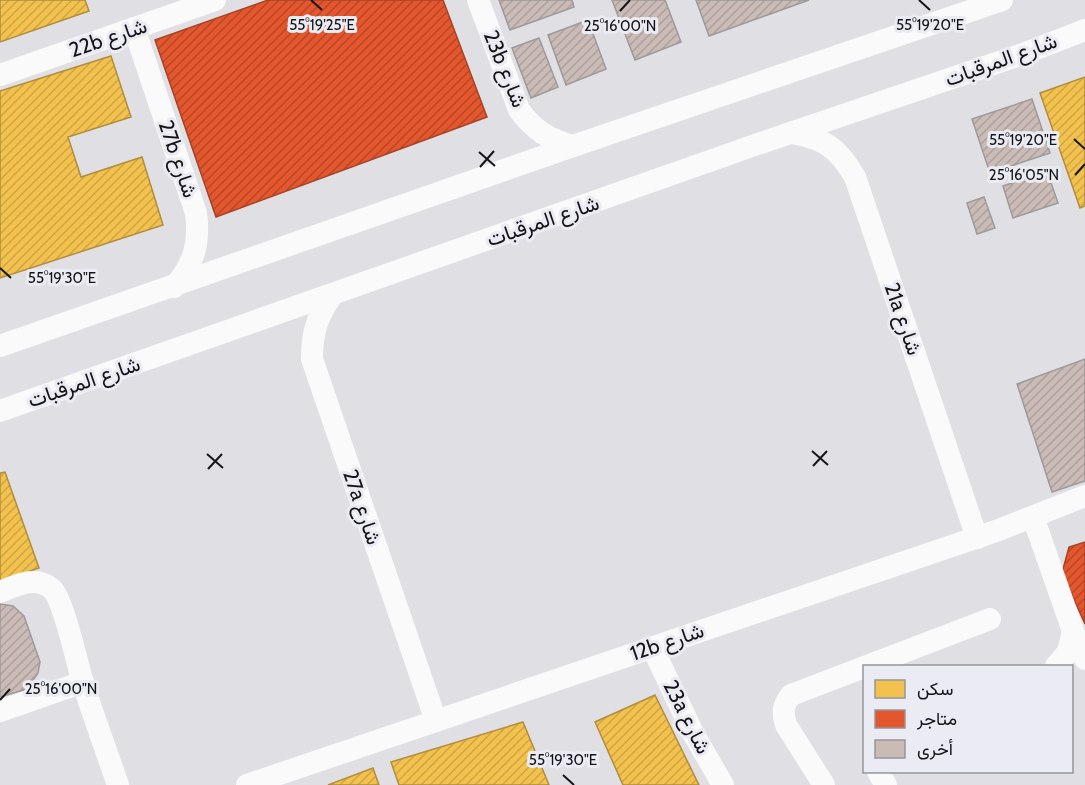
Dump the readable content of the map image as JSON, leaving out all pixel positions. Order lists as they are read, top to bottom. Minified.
{"streets":{"street":["22b شارع","شارع المرقبات","23b شارع","27b شارع","21a شارع","27a شارع","12b شارع","23a شارع"]},"crossings":[["22b شارع","27b شارع"],["شارع المرقبات","21a شارع"],["شارع المرقبات","27a شارع"],["21a شارع","12b شارع"],["27a شارع","12b شارع"],["12b شارع","23a شارع"]],"legend":["سكن","متاجر","أخرى"],"coordinates":["55°19'20\"E","55°19'25\"E","25°16'00\"N","25°16'05\"N","55°19'30\"E"]}
